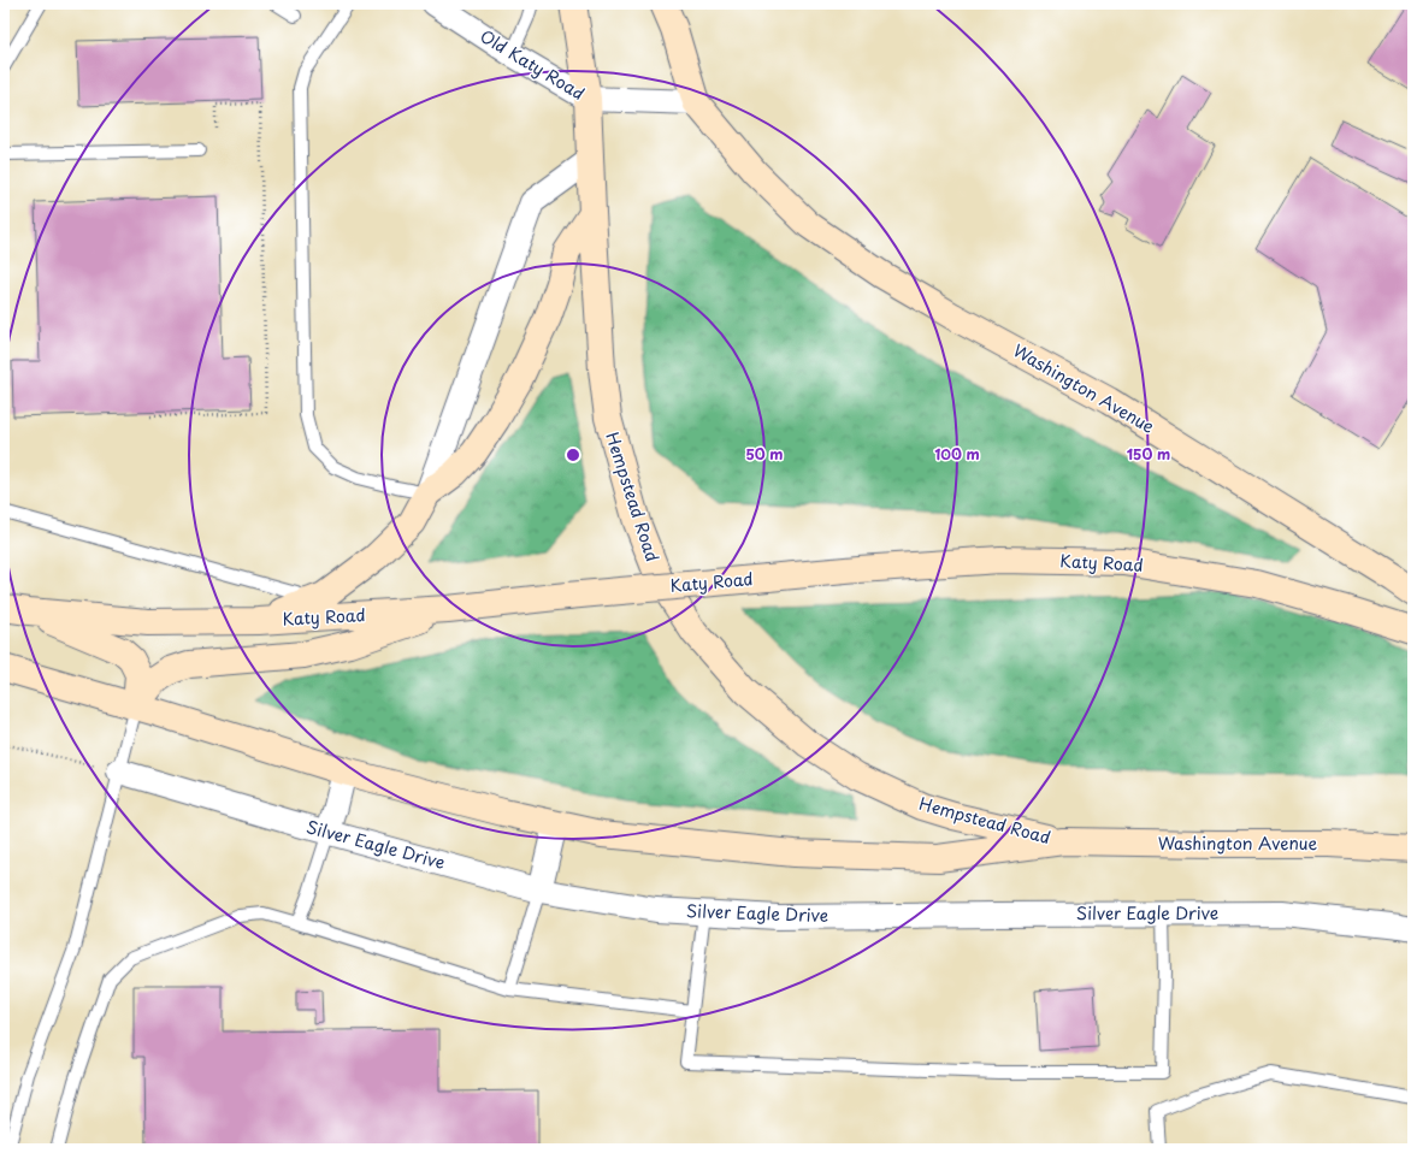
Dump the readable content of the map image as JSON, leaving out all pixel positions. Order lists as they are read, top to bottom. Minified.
{"streets":{"main road":["Washington Avenue","Hempstead Road","Katy Road"],"street":["Old Katy Road","Silver Eagle Drive"]},"crossings":[["Old Katy Road","Washington Avenue"],["Old Katy Road","Hempstead Road"],["Washington Avenue","Hempstead Road"]],"rings":["50 m","100 m","150 m"]}
